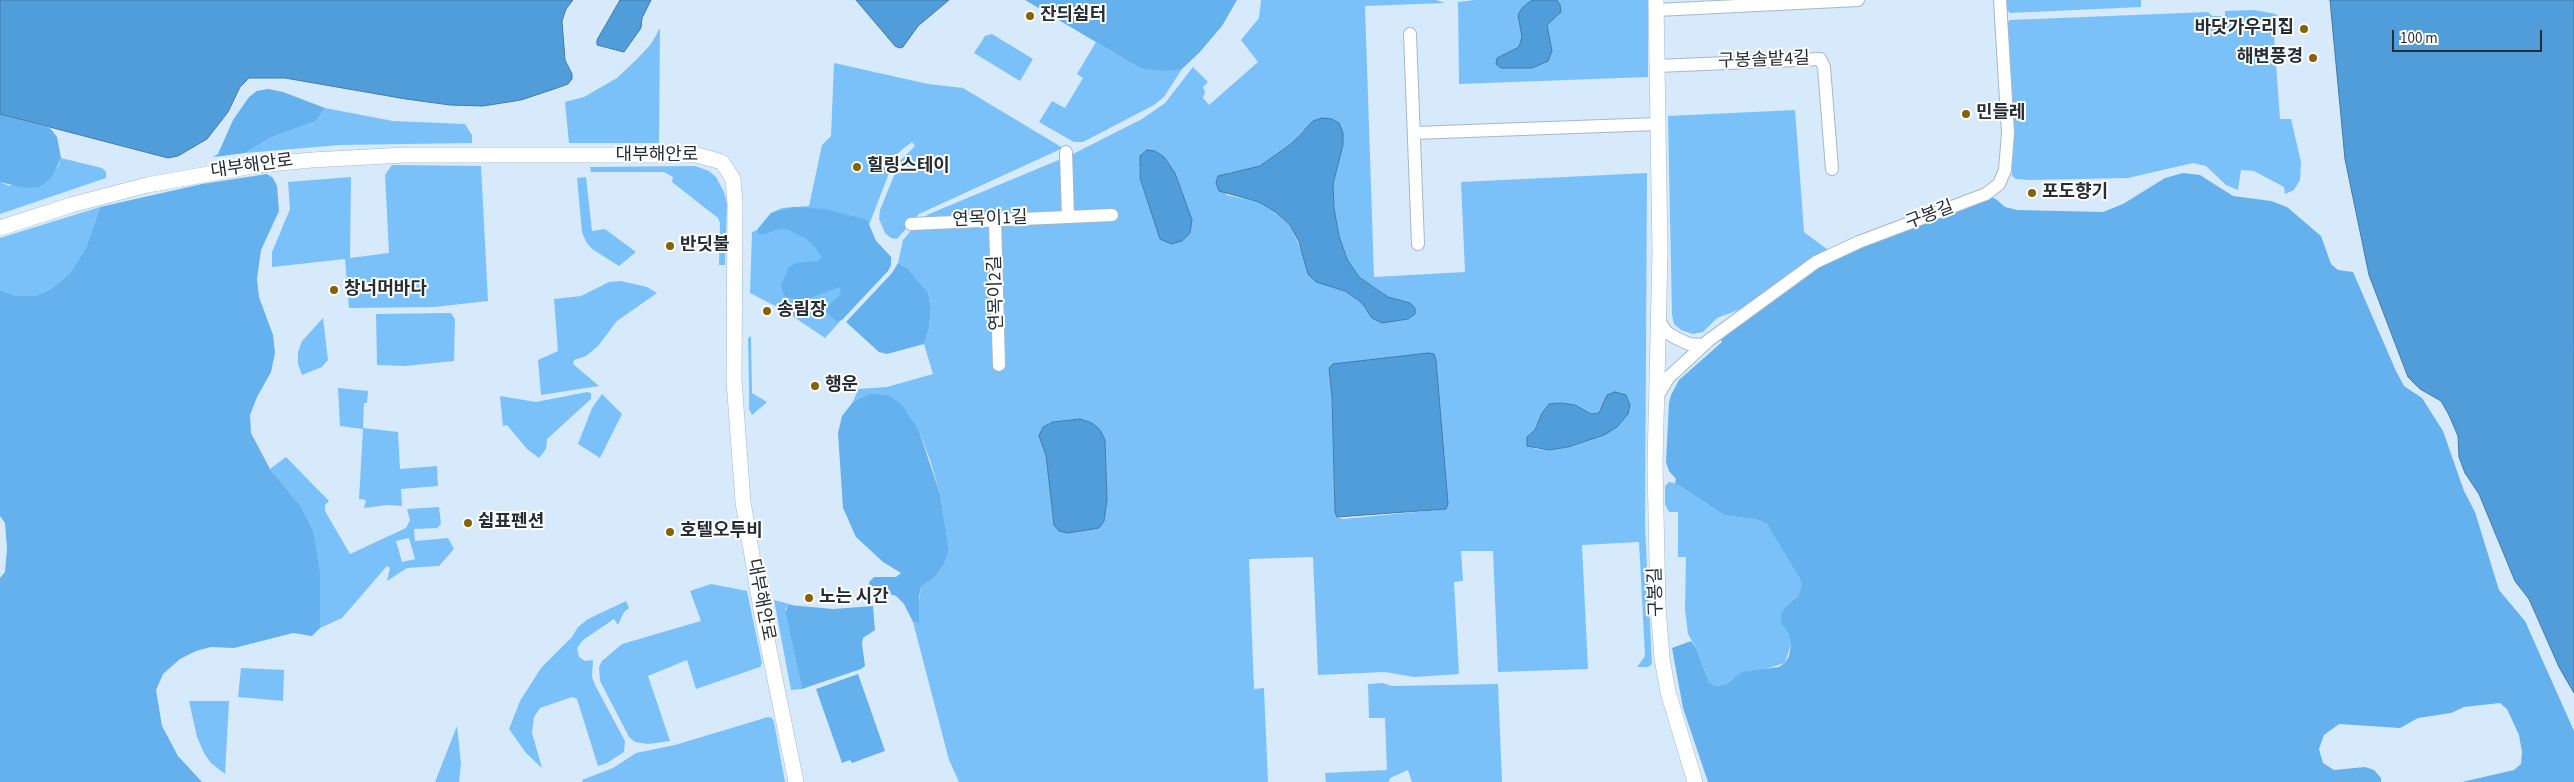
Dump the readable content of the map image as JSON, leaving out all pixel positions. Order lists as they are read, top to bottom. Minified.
{"streets":{"street":["구봉솔밭4길","대부해안로","구봉길","연목이1길","연목이2길"]},"crossings":[["구봉솔밭4길","구봉길"],["연목이1길","연목이2길"]],"places":["잔듸쉼터","바닷가우리집","해변풍경","민들레","힐링스테이","포도향기","반딧불","창너머바다","송림장","행운","쉼표펜션","호텔오투비","노는 시간"],"scale_bar":"100 m"}
